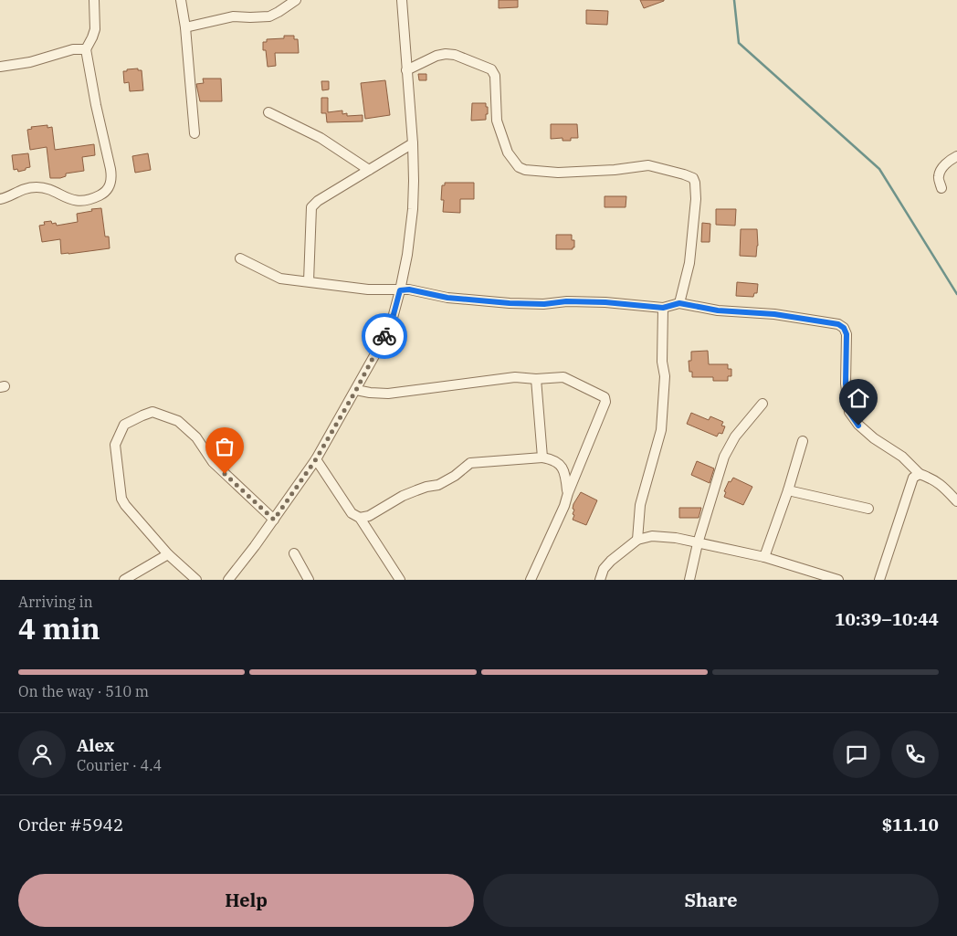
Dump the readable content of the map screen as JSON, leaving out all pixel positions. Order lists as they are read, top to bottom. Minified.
{"page":{"heading":["4 min","Arriving in","10:39–10:44"],"panel":["Alex","Courier · 4.4","Order #5942","$11.10"],"bar":"On the way · 510 m","buttons":["Help","Share"]}}
